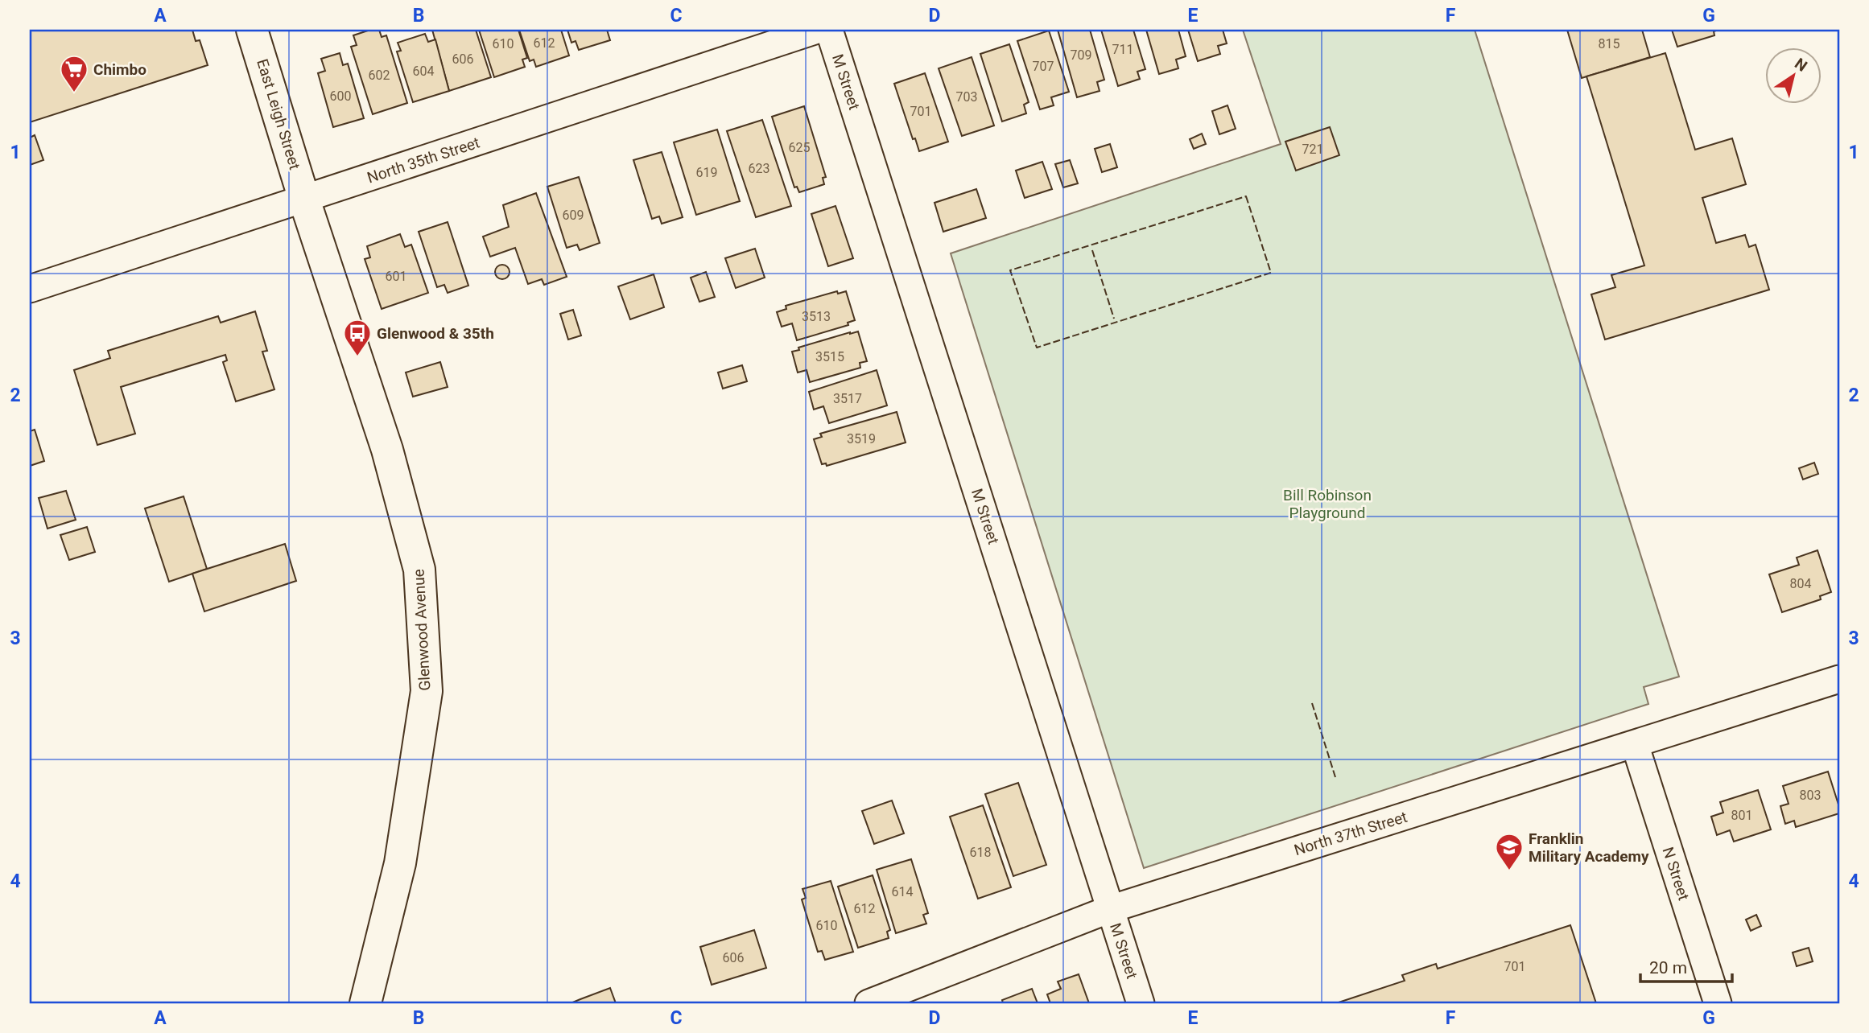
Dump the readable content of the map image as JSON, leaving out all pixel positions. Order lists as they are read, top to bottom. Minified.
{"streets":{"street":["M Street","East Leigh Street","North 35th Street","Glenwood Avenue","North 37th Street","N Street"]},"crossings":[["M Street","North 37th Street"],["East Leigh Street","North 35th Street"],["East Leigh Street","Glenwood Avenue"],["North 35th Street","Glenwood Avenue"],["North 37th Street","N Street"]],"parks":["Bill Robinson Playground"],"places":{"supermarket":["Chimbo"],"bus stop":["Glenwood & 35th"],"school or university":["Franklin Military Academy"]},"house_numbers":["612","610","815","711","709","606","707","604","602","600","703","701","625","721","623","619","609","601","3513","3515","3517","3519","804","803","801","618","614","612","610","606","701"],"scale_bar":"20 m","north":"top right","grid":{"columns":["A","B","C","D","E","F","G"],"rows":["1","2","3","4"]}}
